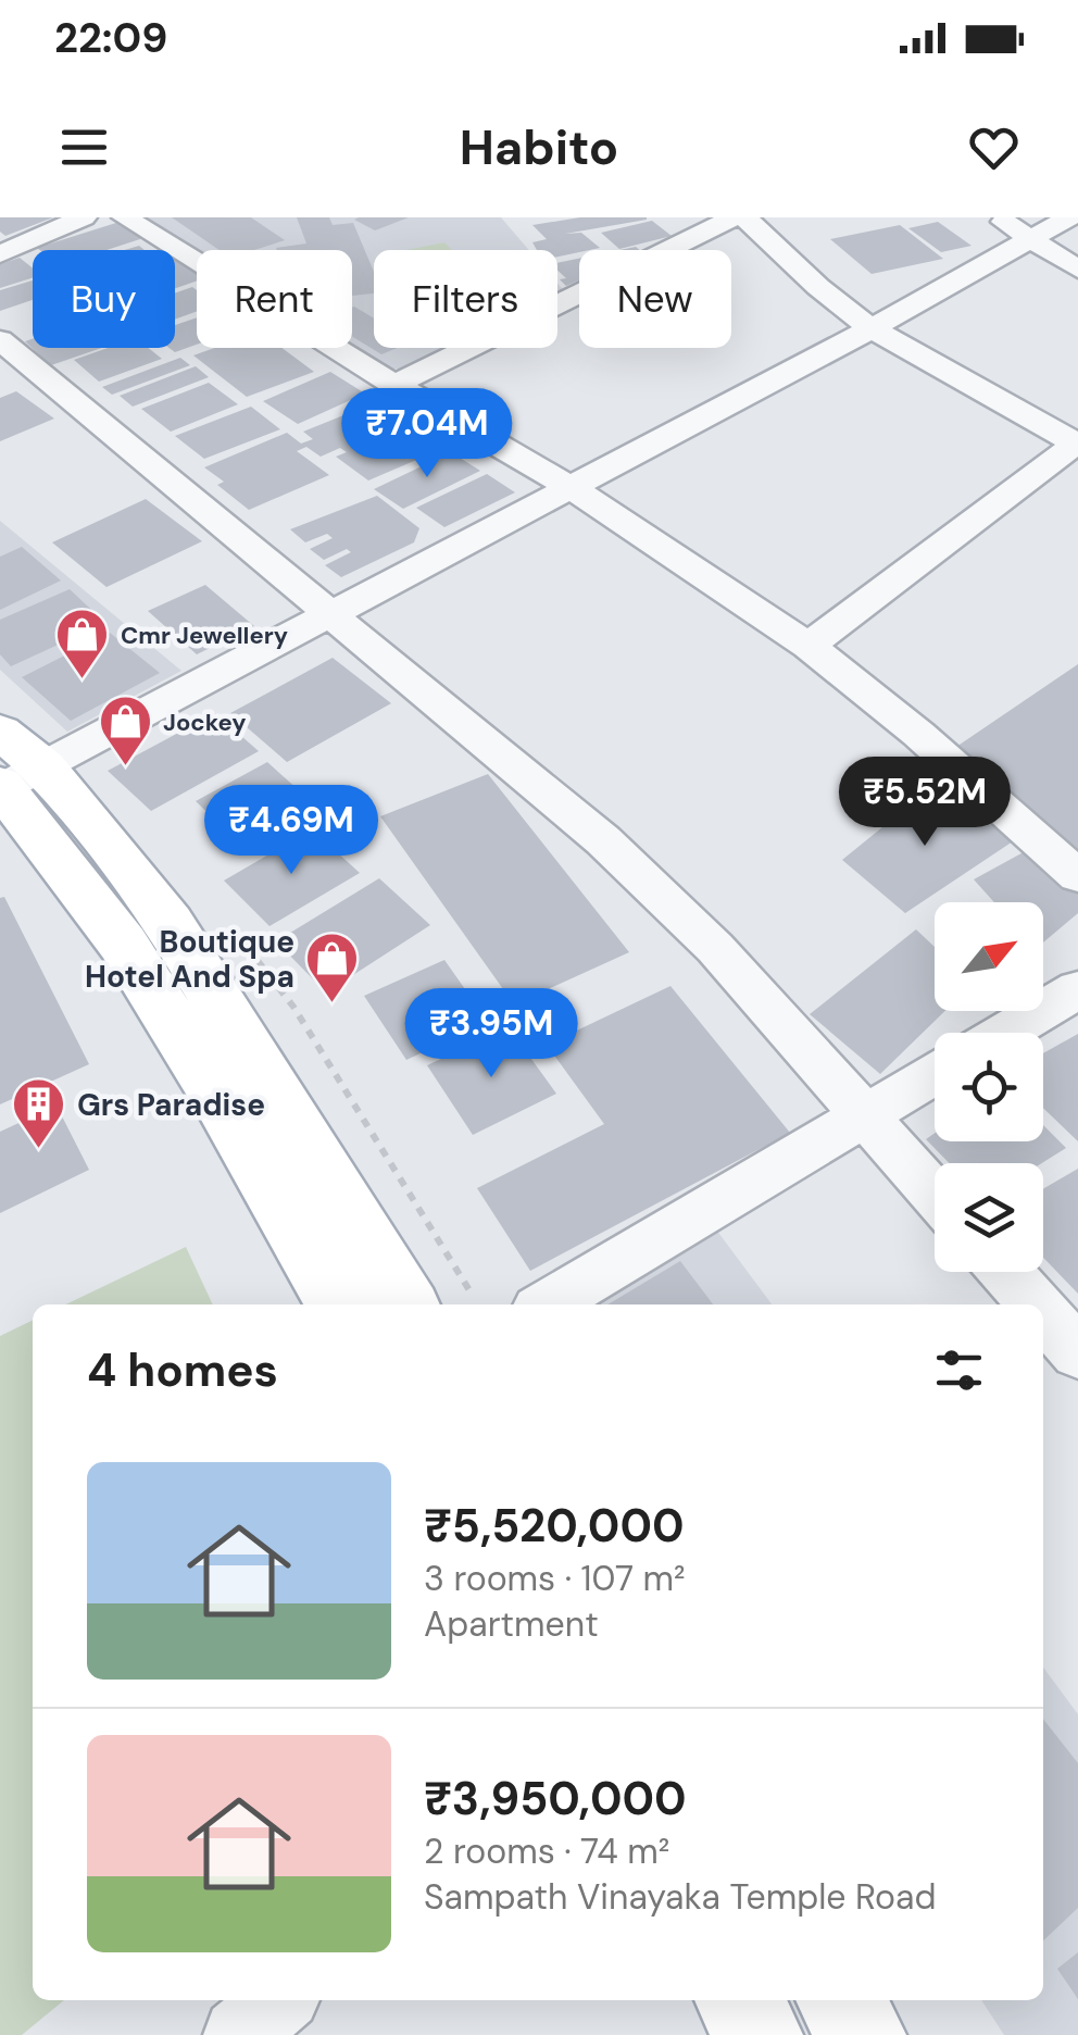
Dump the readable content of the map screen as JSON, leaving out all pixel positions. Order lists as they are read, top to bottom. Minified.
{"places":{"shop":["Cmr Jewellery","Jockey","Boutique Hotel And Spa"],"building":["Grs Paradise"]},"north":"top right","page":{"status":"22:09","header":"Habito","chip":["Buy","Rent","Filters","New"],"price":["₹7.04M","₹5.52M","₹4.69M","₹3.95M"],"heading":"4 homes","list":[{"name":"₹5,520,000","note":"3 rooms · 107 m² · Apartment"},{"name":"₹3,950,000","note":"2 rooms · 74 m² · Sampath Vinayaka Temple Road"}]}}
